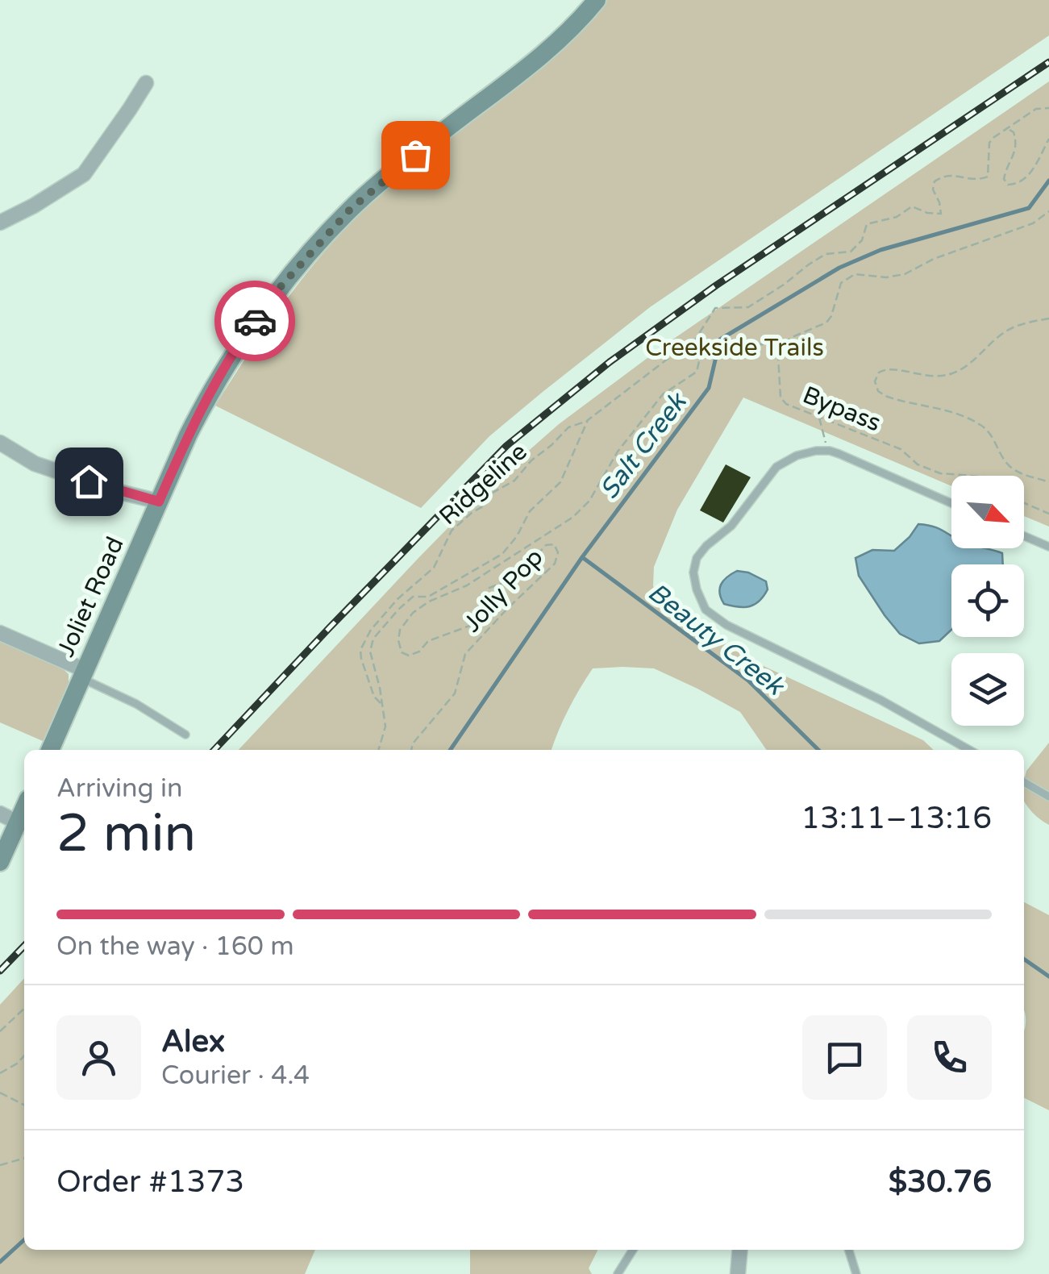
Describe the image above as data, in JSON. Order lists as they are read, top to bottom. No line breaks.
{"streets":{"main road":["Joliet Road"],"path":["Bypass","Ridgeline","Jolly Pop"]},"crossings":[["Ridgeline","Jolly Pop"]],"water":["Salt Creek","Beauty Creek"],"parks":["Creekside Trails"],"north":"bottom right","page":{"heading":["2 min","Arriving in","13:11–13:16"],"panel":["Alex","Courier · 4.4","Order #1373","$30.76"],"bar":"On the way · 160 m"}}
